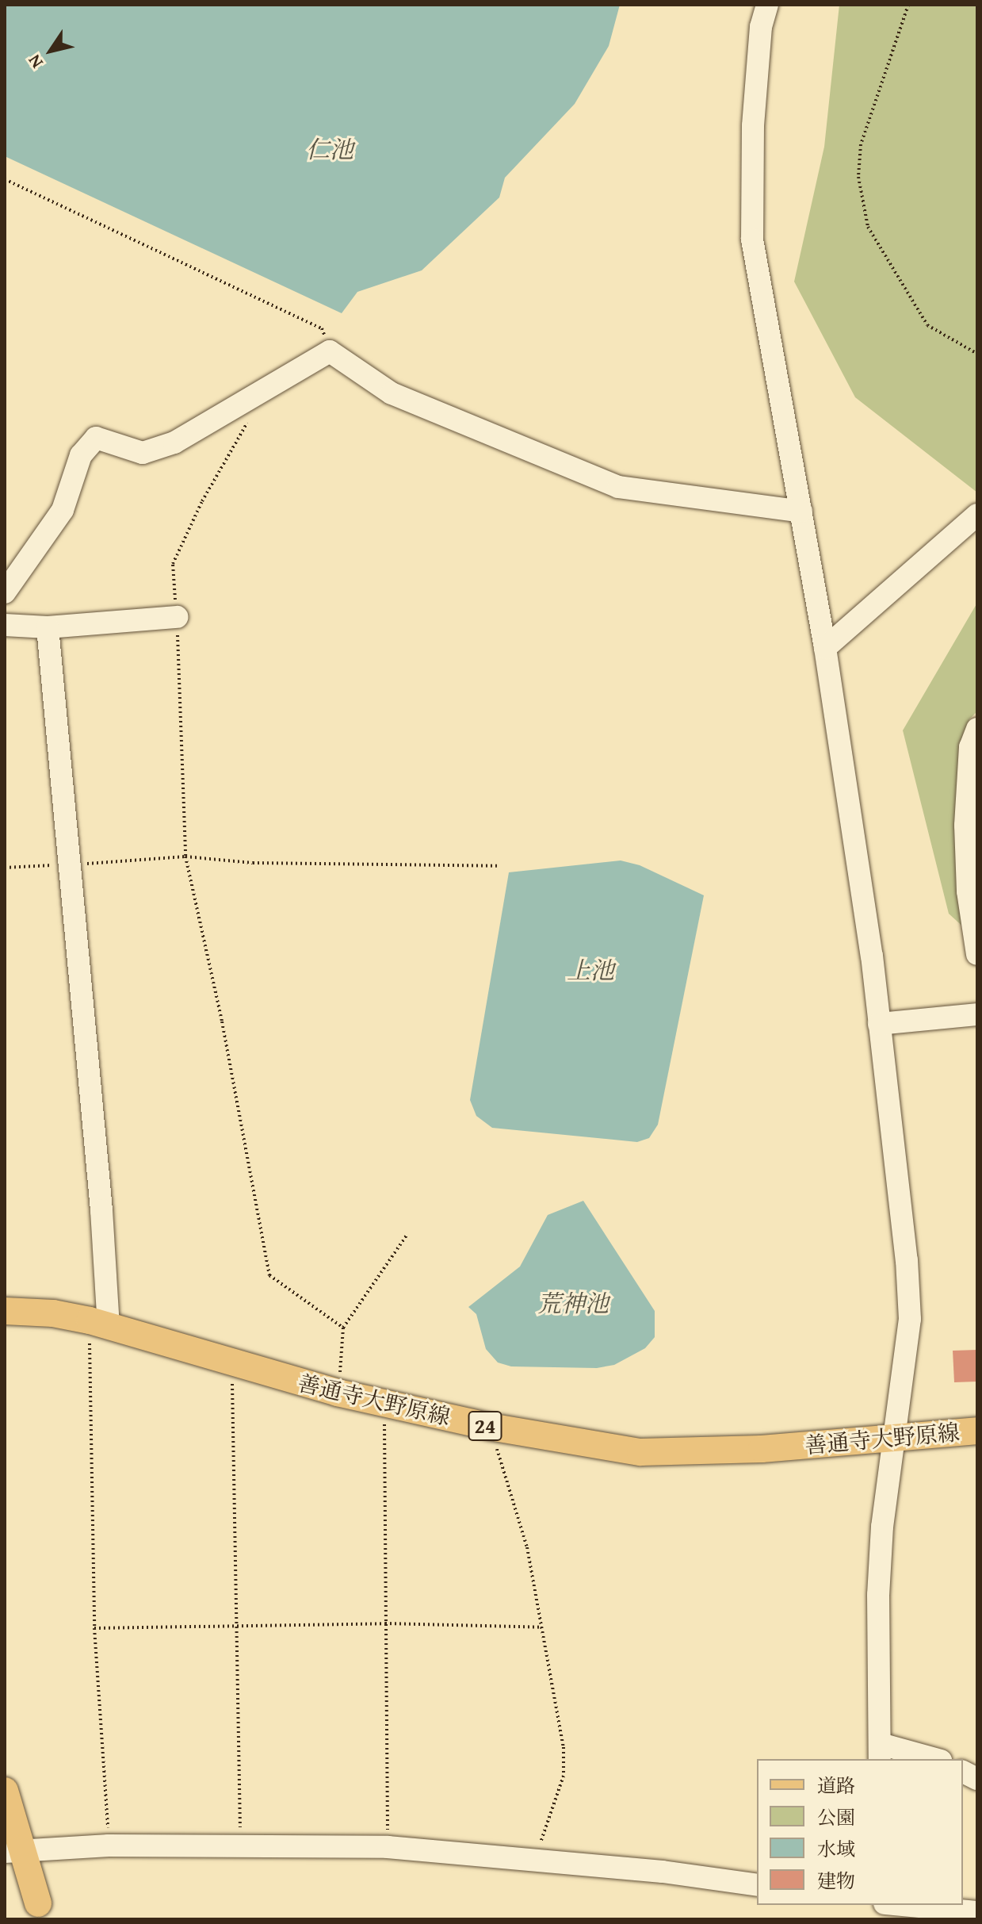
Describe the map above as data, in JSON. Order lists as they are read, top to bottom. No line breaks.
{"streets":{"main road":["善通寺大野原線","24"]},"water":["仁池","上池","荒神池"],"legend":["道路","公園","水域","建物"],"north":"bottom left"}
